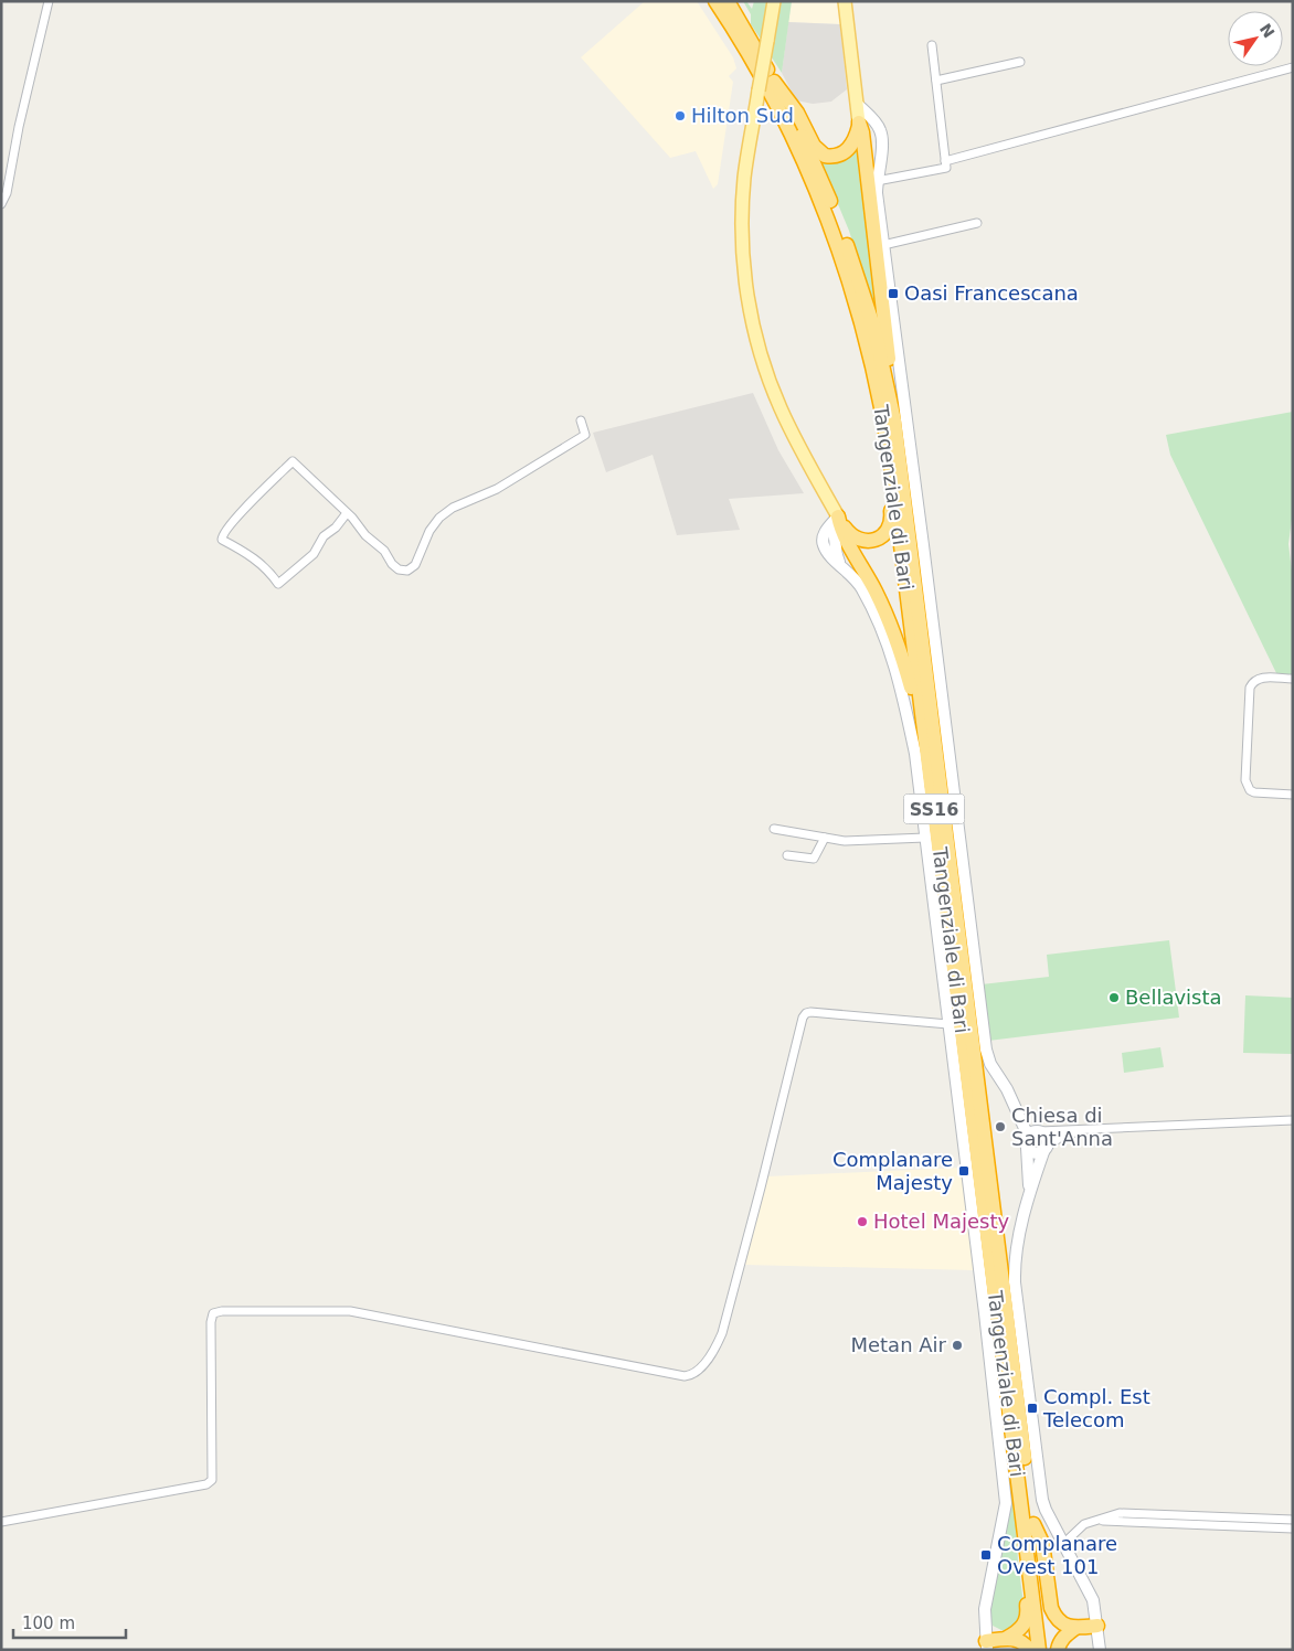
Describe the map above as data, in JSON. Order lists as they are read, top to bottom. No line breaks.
{"streets":{"highway":["Tangenziale di Bari","SS16"]},"crossings":[["Tangenziale di Bari","SS16"]],"places":{"other":["Hilton Sud","Bellavista","Chiesa di Sant'Anna","Hotel Majesty","Metan Air"],"transit":["Oasi Francescana","Complanare Majesty","Compl. Est Telecom","Complanare Ovest 101"]},"scale_bar":"100 m","north":"top right"}
